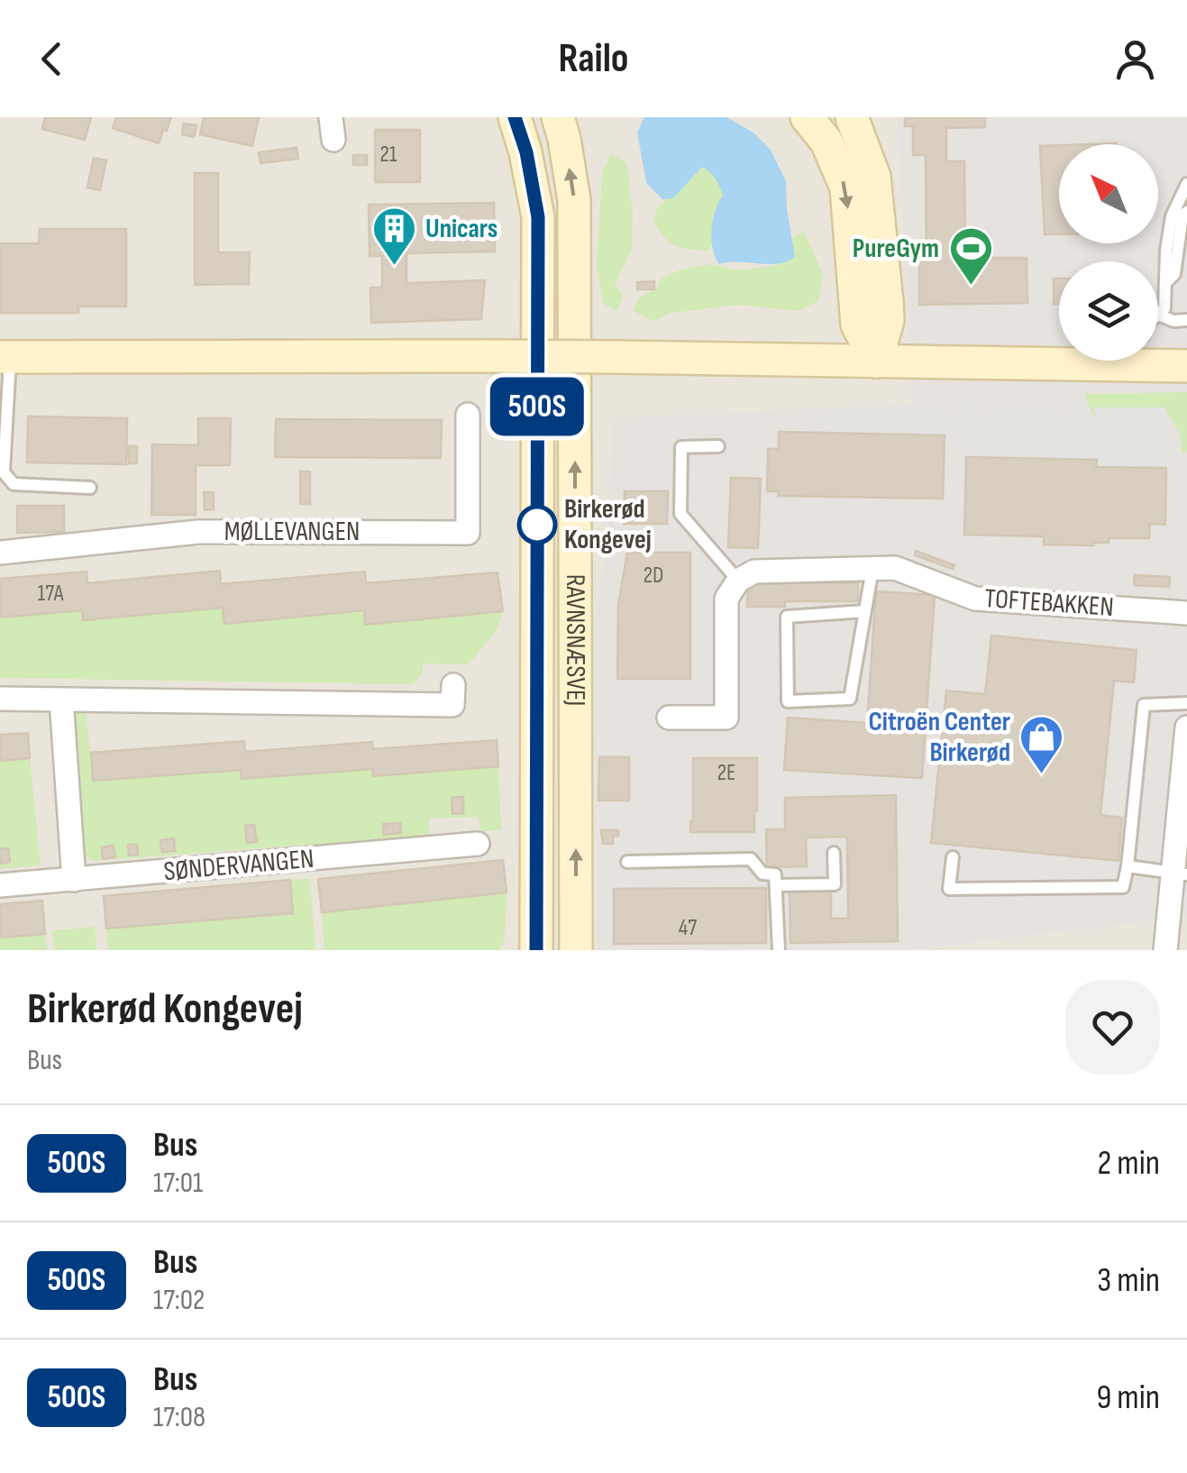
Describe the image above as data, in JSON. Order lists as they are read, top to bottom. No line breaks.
{"streets":{"main road":["RAVNSNÆSVEJ"],"street":["MØLLEVANGEN","TOFTEBAKKEN","SØNDERVANGEN"]},"places":{"building":["Unicars"],"sports":["PureGym"],"other":["Birkerød Kongevej"],"shop":["Citroën Center Birkerød"]},"lines":["bus line 500S"],"house_numbers":["21","2D","17A","2E","47"],"north":"top left","page":{"header":"Railo","on_map":"500S","heading":["Birkerød Kongevej","Bus"],"list":[{"mark":"500S","name":"Bus","note":"17:01","value":"2 min"},{"mark":"500S","name":"Bus","note":"17:02","value":"3 min"},{"mark":"500S","name":"Bus","note":"17:08","value":"9 min"}]}}
